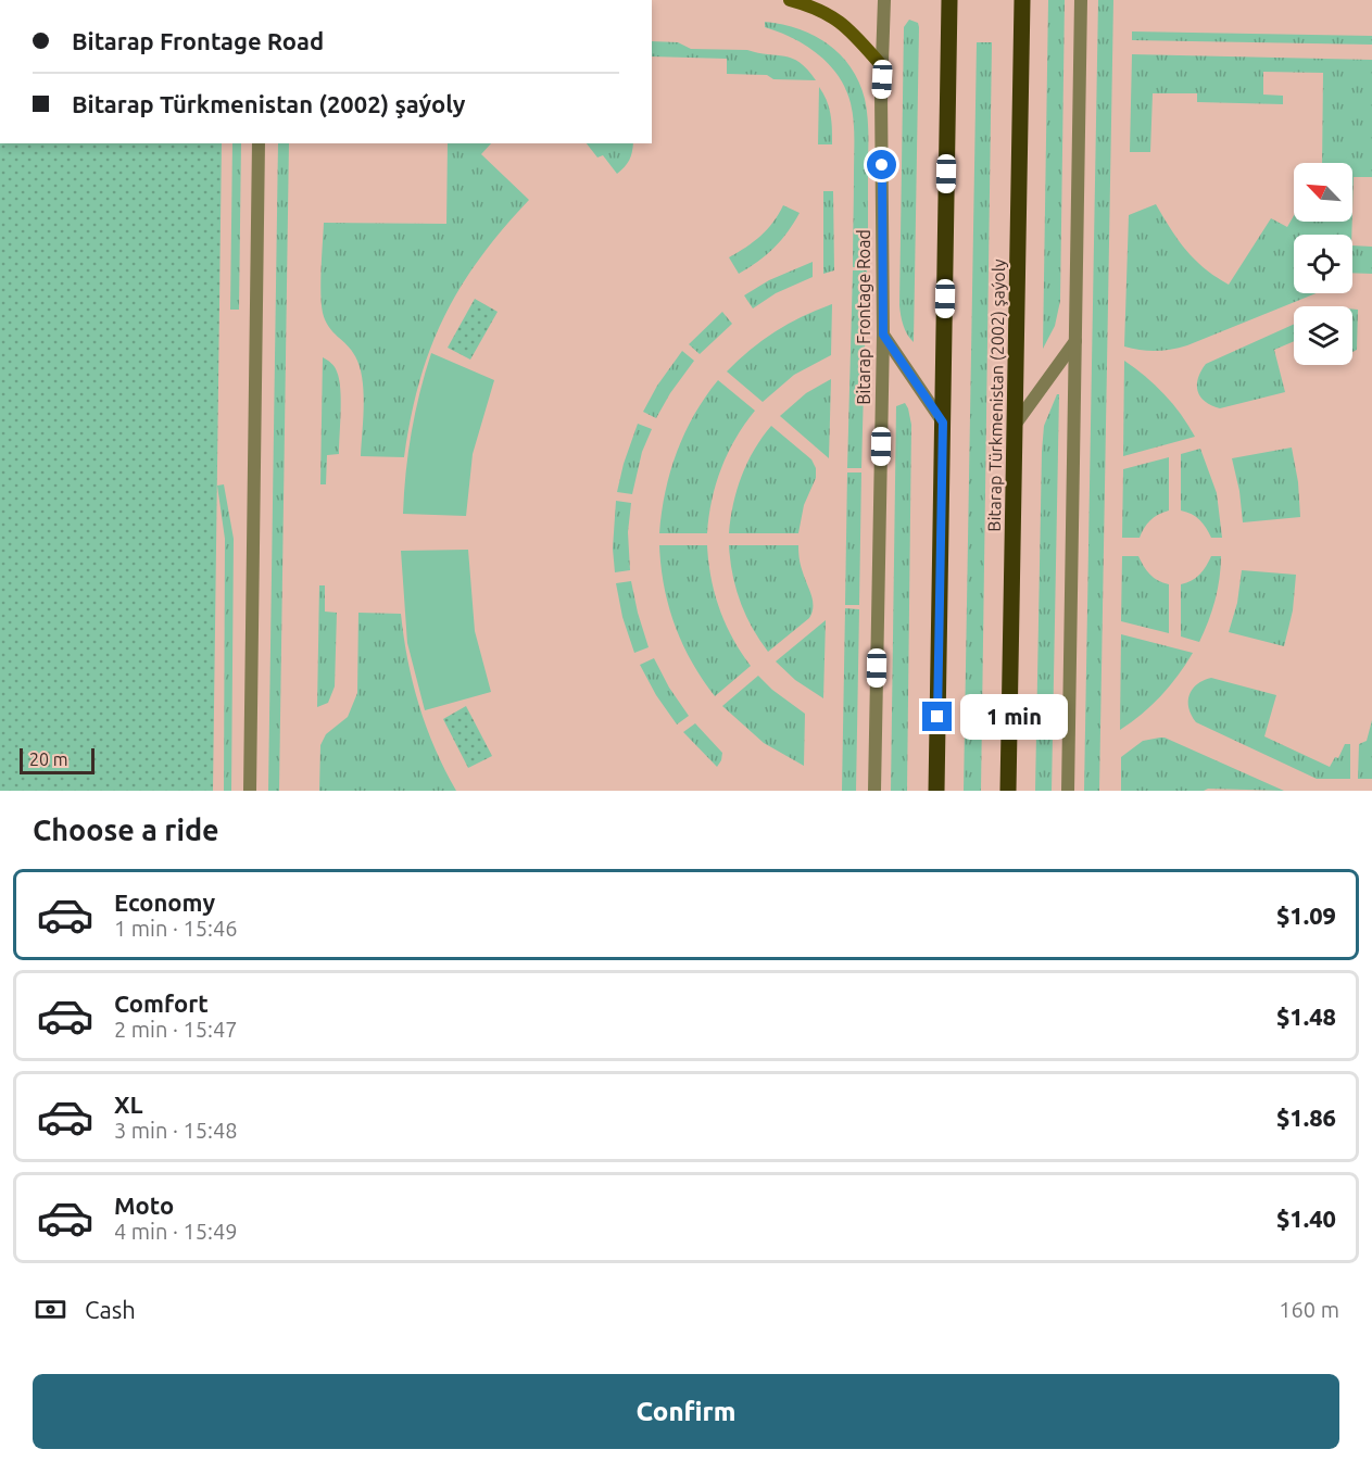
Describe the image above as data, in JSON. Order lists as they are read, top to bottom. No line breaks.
{"streets":{"main road":["Bitarap Türkmenistan (2002) şaýoly"],"street":["Bitarap Frontage Road"]},"scale_bar":"20 m","north":"top left","page":{"banner":["Bitarap Frontage Road","Bitarap Türkmenistan (2002) şaýoly"],"bubble":"1 min","scale":"20 m","heading":"Choose a ride","list":[{"name":"Economy","note":"1 min · 15:46","value":"$1.09"},{"name":"Comfort","note":"2 min · 15:47","value":"$1.48"},{"name":"XL","note":"3 min · 15:48","value":"$1.86"},{"name":"Moto","note":"4 min · 15:49","value":"$1.40"}],"pay":["Cash","160 m"],"buttons":"Confirm"}}
